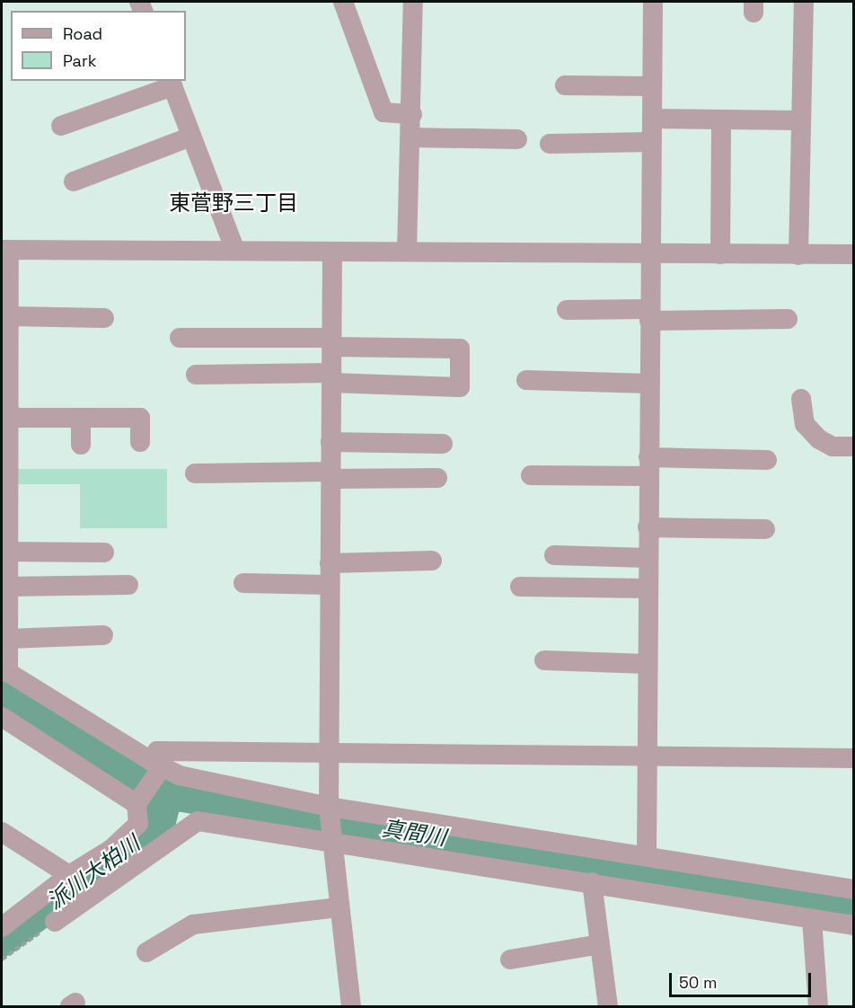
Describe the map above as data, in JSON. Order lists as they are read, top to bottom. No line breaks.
{"districts":["東菅野三丁目"],"water":["真間川","派川大柏川"],"legend":["Road","Park"],"scale_bar":"50 m"}
